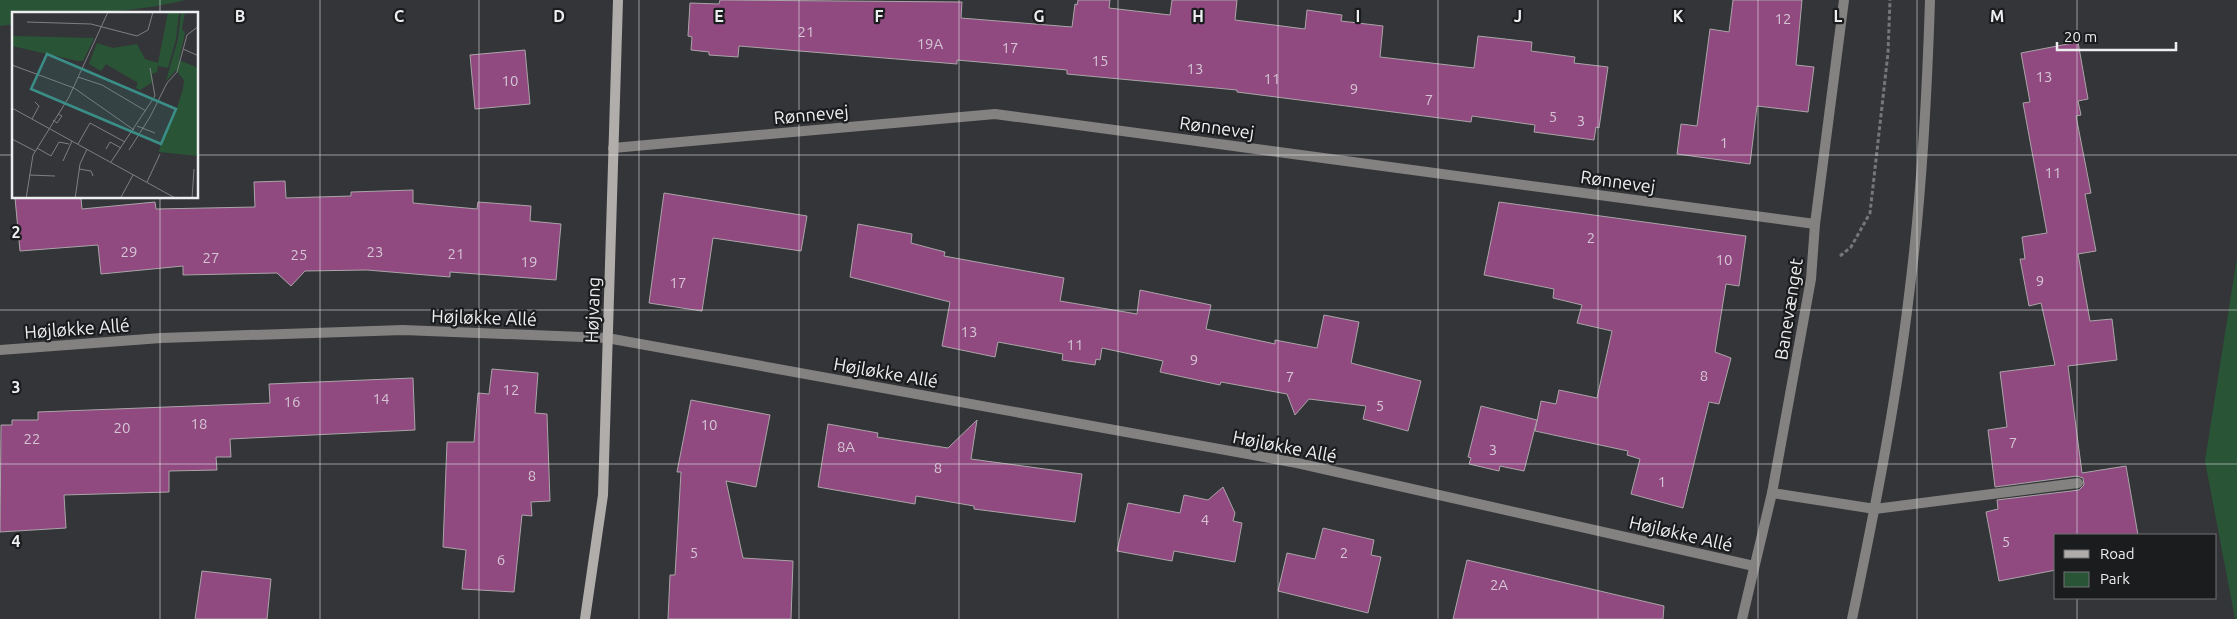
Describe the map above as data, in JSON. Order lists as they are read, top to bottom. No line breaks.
{"streets":{"street":["Rønnevej","Banevænget","Højvang","Højløkke Allé"]},"crossings":[["Rønnevej","Banevænget"],["Rønnevej","Højvang"],["Banevænget","Højløkke Allé"],["Højvang","Højløkke Allé"]],"house_numbers":["12","21","19A","17","15","13","13","11","10","9","7","5","3","1","11","2","29","23","21","25","27","10","19","9","17","13","11","9","8","7","12","14","16","5","18","10","20","22","7","8A","3","8","8","1","4","5","5","2","6","2A"],"legend":["Road","Park"],"scale_bar":"20 m","grid":{"columns":["B","C","D","E","F","G","H","I","J","K","L","M"],"rows":["2","3","4"]}}
